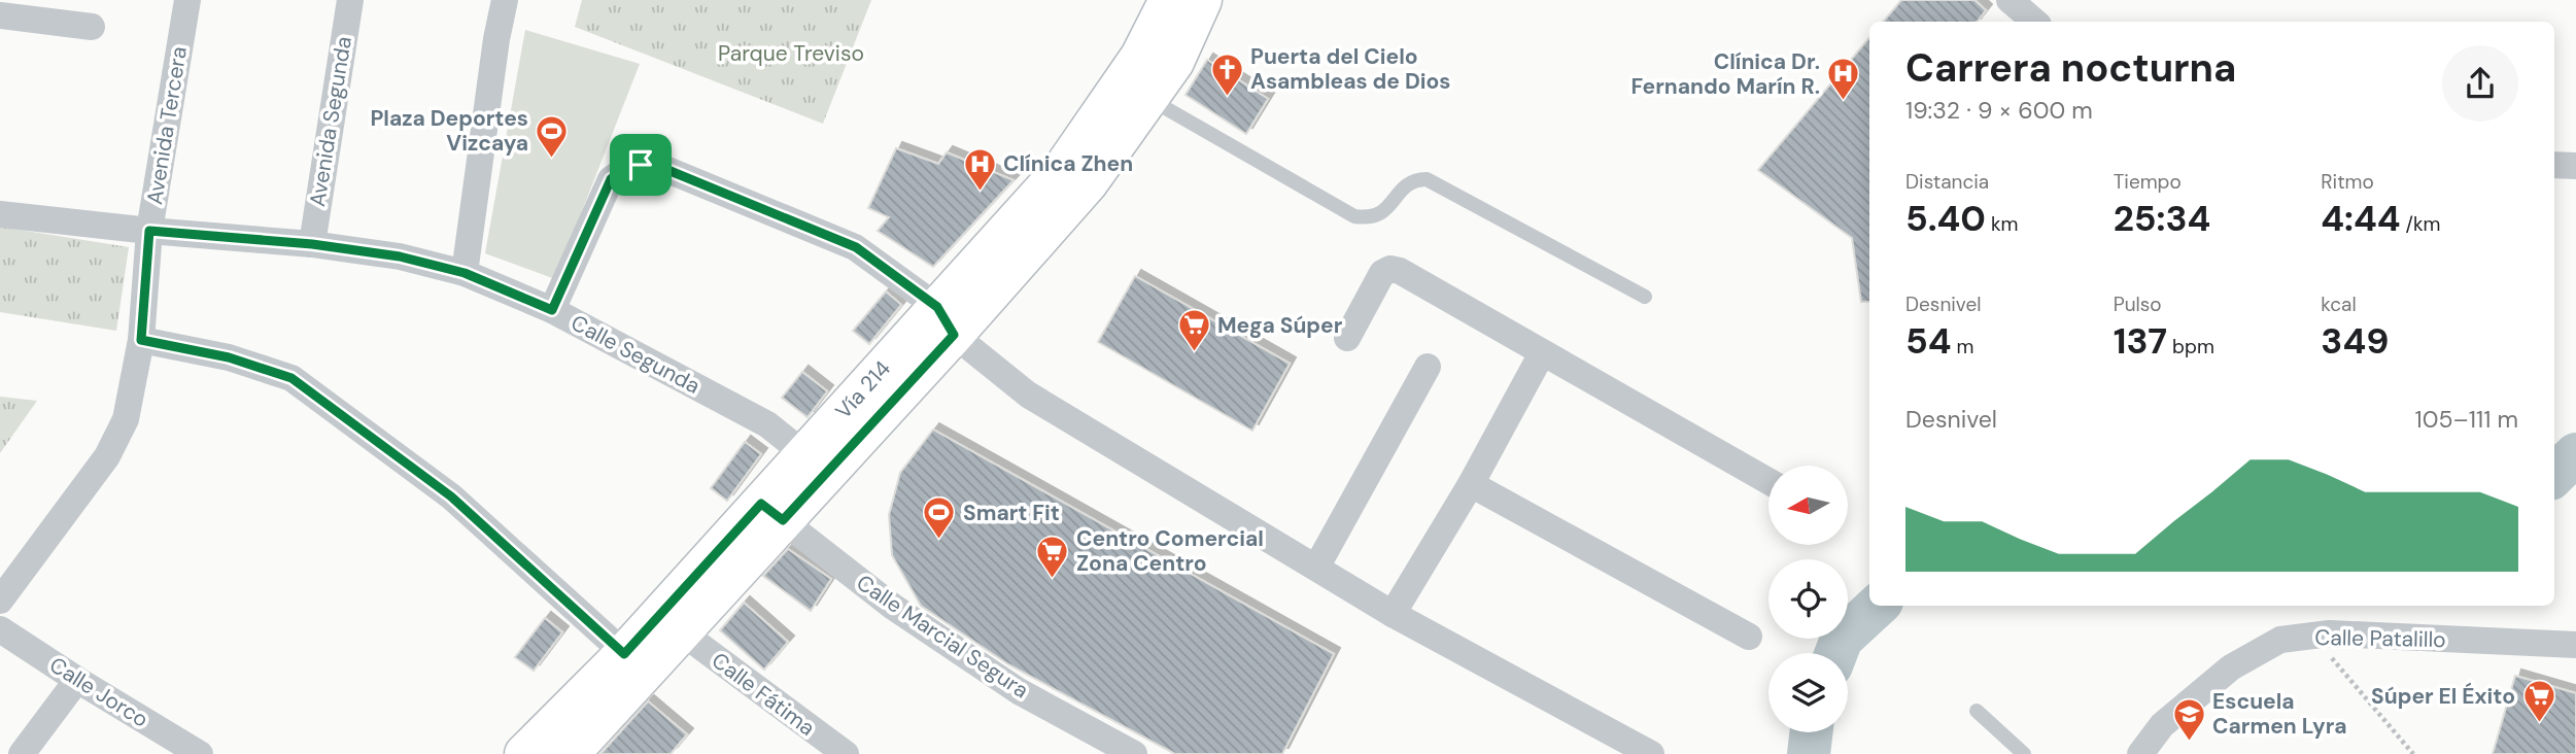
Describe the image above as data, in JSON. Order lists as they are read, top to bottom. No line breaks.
{"streets":{"main road":["Vía 214"],"street":["Avenida Segunda","Avenida Tercera","Calle Segunda","Calle Marcial Segura","Calle Patalillo","Calle Jorco","Calle Fátima"]},"crossings":[["Avenida Segunda","Calle Segunda"],["Avenida Tercera","Calle Segunda"],["Calle Segunda","Vía 214"],["Vía 214","Calle Marcial Segura"],["Vía 214","Calle Fátima"]],"parks":["Parque Treviso"],"places":{"church":["Puerta del Cielo Asambleas de Dios"],"hospital":["Clínica Dr. Fernando Marín R.","Clínica Zhen"],"sports":["Plaza Deportes Vizcaya","Smart Fit"],"supermarket":["Mega Súper","Centro Comercial Zona Centro","Súper El Éxito"],"school or university":["Escuela Carmen Lyra"]},"north":"left","page":{"heading":["Carrera nocturna","19:32 · 9 × 600 m"],"stats":[["Distancia","5.40 km"],["Tiempo","25:34"],["Ritmo","4:44 /km"],["Desnivel","54 m"],["Pulso","137 bpm"],["kcal","349"]],"chart":["Desnivel","105–111 m"]}}
